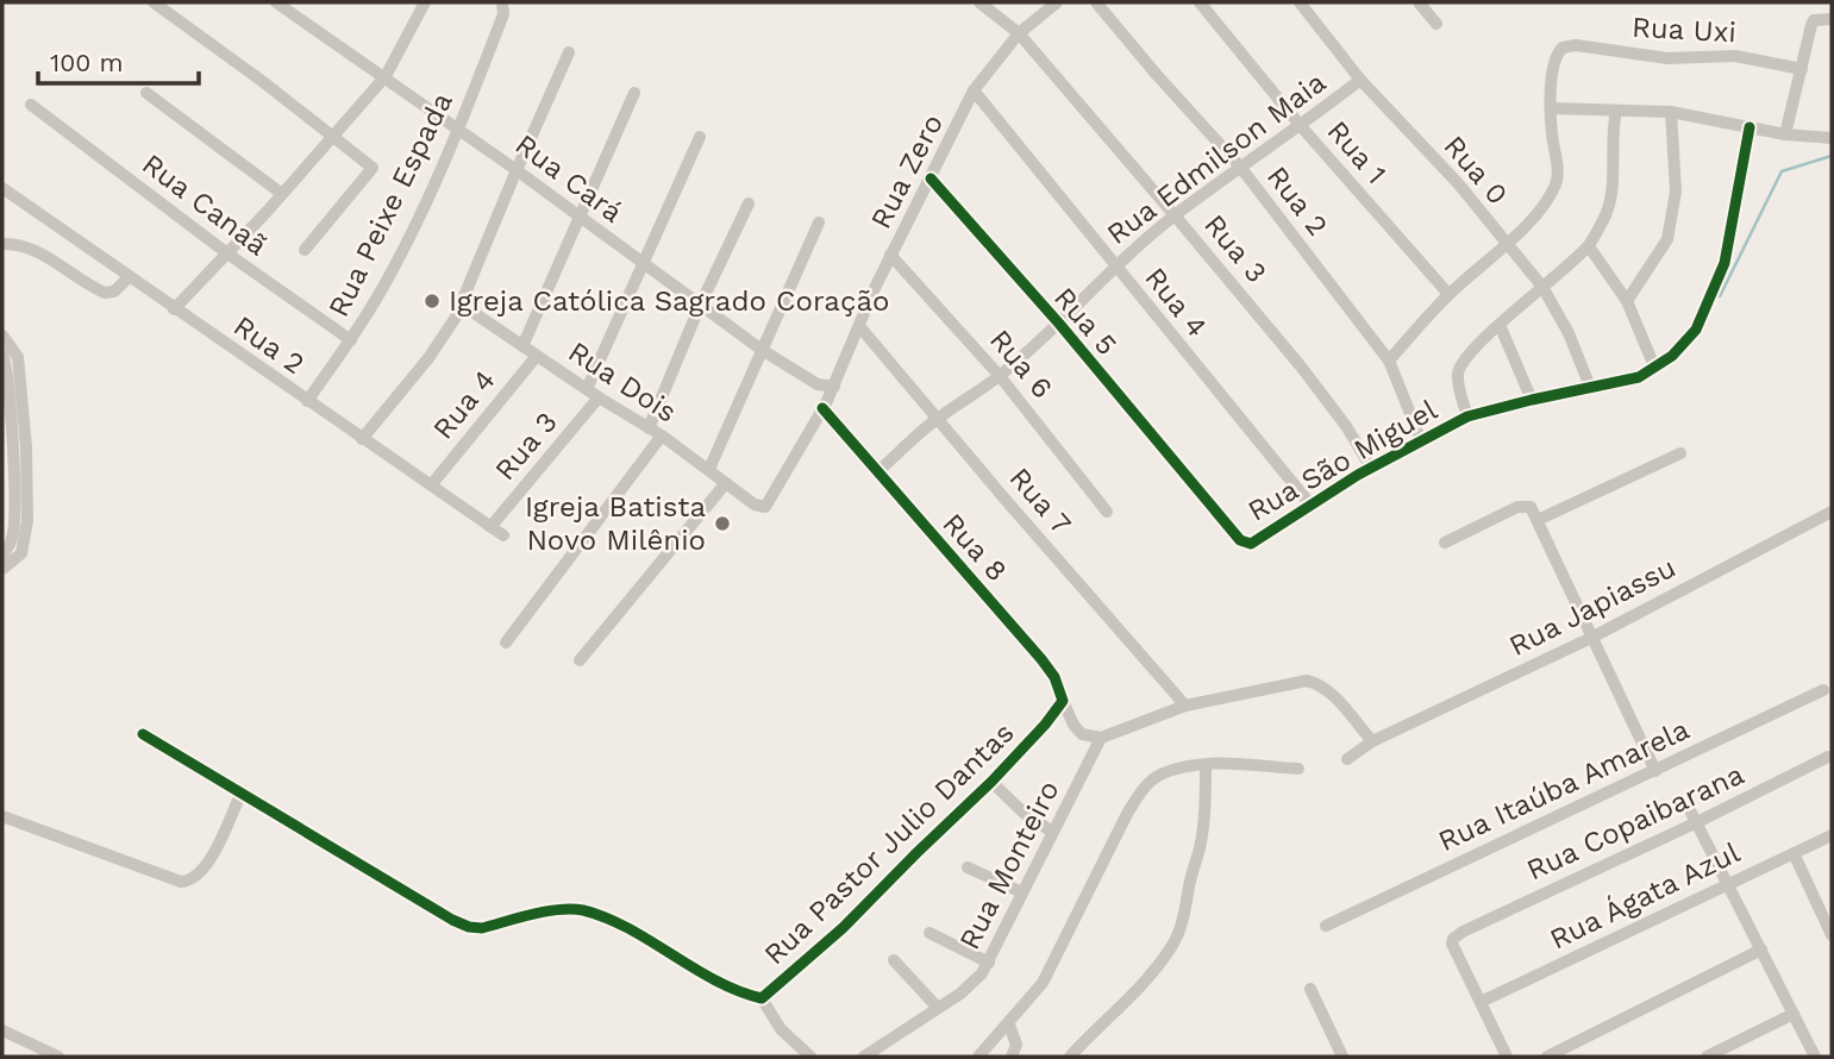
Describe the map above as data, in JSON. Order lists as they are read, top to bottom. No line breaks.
{"streets":{"street":["Rua Uxi","Rua 1","Rua Edmilson Maia","Rua 0","Rua Zero","Rua Cará","Rua 2","Rua Canaã","Rua Peixe Espada","Rua 3","Rua 4","Rua 5","Rua 6","Rua Dois","Rua São Miguel","Rua 7","Rua 8","Rua Japiassu","Rua Itaúba Amarela","Rua Copaibarana","Rua Pastor Julio Dantas","Rua Monteiro","Rua Ágata Azul"]},"crossings":[["Rua 1","Rua Edmilson Maia"],["Rua Edmilson Maia","Rua 0"],["Rua Edmilson Maia","Rua 2"],["Rua Edmilson Maia","Rua 3"],["Rua Edmilson Maia","Rua 4"],["Rua Edmilson Maia","Rua 5"],["Rua Edmilson Maia","Rua 6"],["Rua Edmilson Maia","Rua 7"],["Rua Edmilson Maia","Rua 8"],["Rua 0","Rua São Miguel"],["Rua Zero","Rua Cará"],["Rua Zero","Rua 3"],["Rua Zero","Rua 4"],["Rua Zero","Rua 5"],["Rua Zero","Rua 6"],["Rua Zero","Rua Dois"],["Rua Zero","Rua 7"],["Rua Zero","Rua 8"],["Rua Cará","Rua Peixe Espada"],["Rua Cará","Rua 3"],["Rua Cará","Rua 4"],["Rua Cará","Rua 8"],["Rua 2","Rua Peixe Espada"],["Rua 2","Rua 3"],["Rua 2","Rua 4"],["Rua Canaã","Rua Peixe Espada"],["Rua 3","Rua Dois"],["Rua 3","Rua São Miguel"],["Rua 4","Rua Dois"],["Rua 4","Rua São Miguel"],["Rua 5","Rua São Miguel"],["Rua 8","Rua Pastor Julio Dantas"],["Rua Copaibarana","Rua Ágata Azul"]],"places":["Igreja Católica Sagrado Coração","Igreja Batista Novo Milênio"],"scale_bar":"100 m"}
